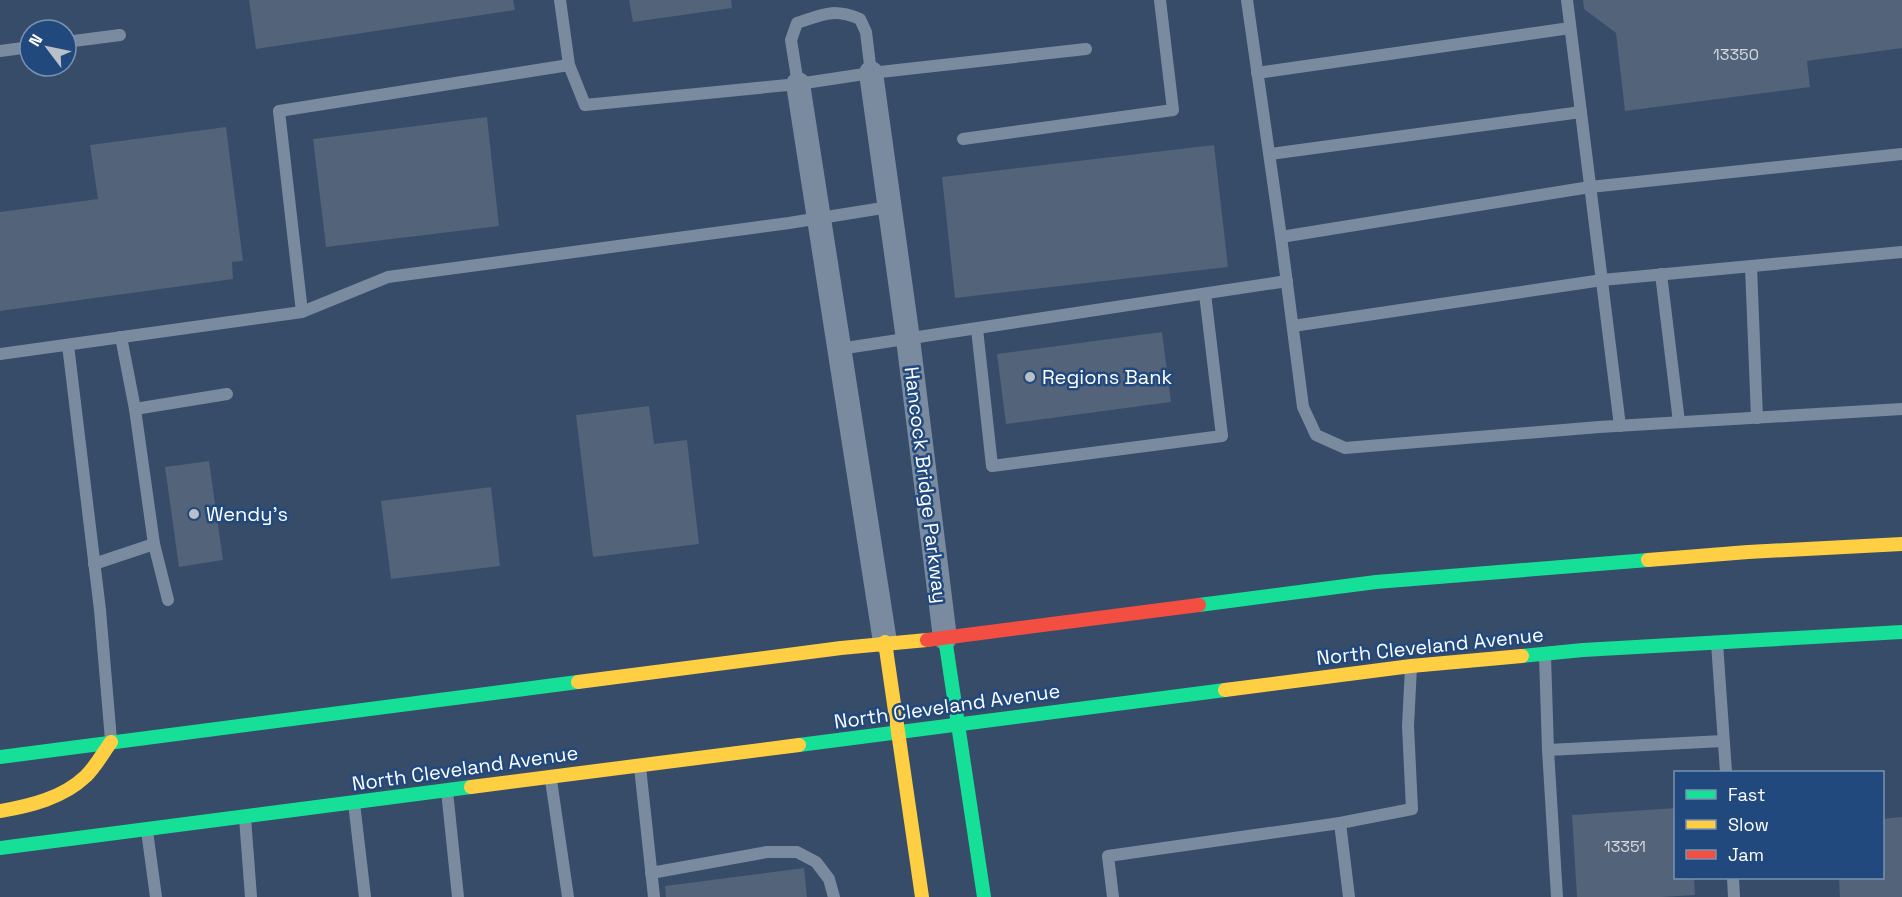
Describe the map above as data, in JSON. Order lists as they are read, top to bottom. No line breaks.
{"streets":{"main road":["Hancock Bridge Parkway","North Cleveland Avenue"]},"crossings":[["Hancock Bridge Parkway","North Cleveland Avenue"]],"places":["Regions Bank","Wendy's"],"house_numbers":["13350","13351"],"legend":["Fast","Slow","Jam"],"north":"top left"}
